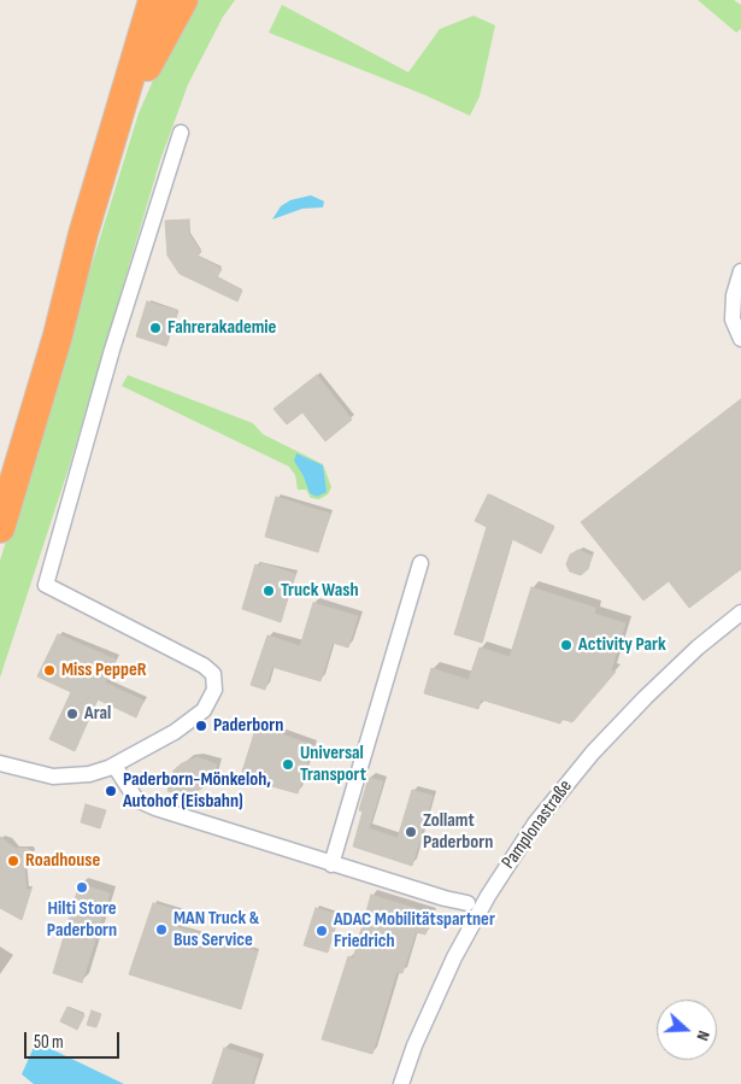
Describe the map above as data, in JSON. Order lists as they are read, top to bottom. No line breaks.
{"streets":{"street":["Pamplonastraße"]},"places":["Fahrerakademie","Truck Wash","Activity Park","Miss PeppeR","Aral","Paderborn","Universal Transport","Paderborn-Mönkeloh, Autohof (Eisbahn)","Zollamt Paderborn","Roadhouse","Hilti Store Paderborn","MAN Truck & Bus Service","ADAC Mobilitätspartner Friedrich"],"scale_bar":"50 m","north":"right"}
